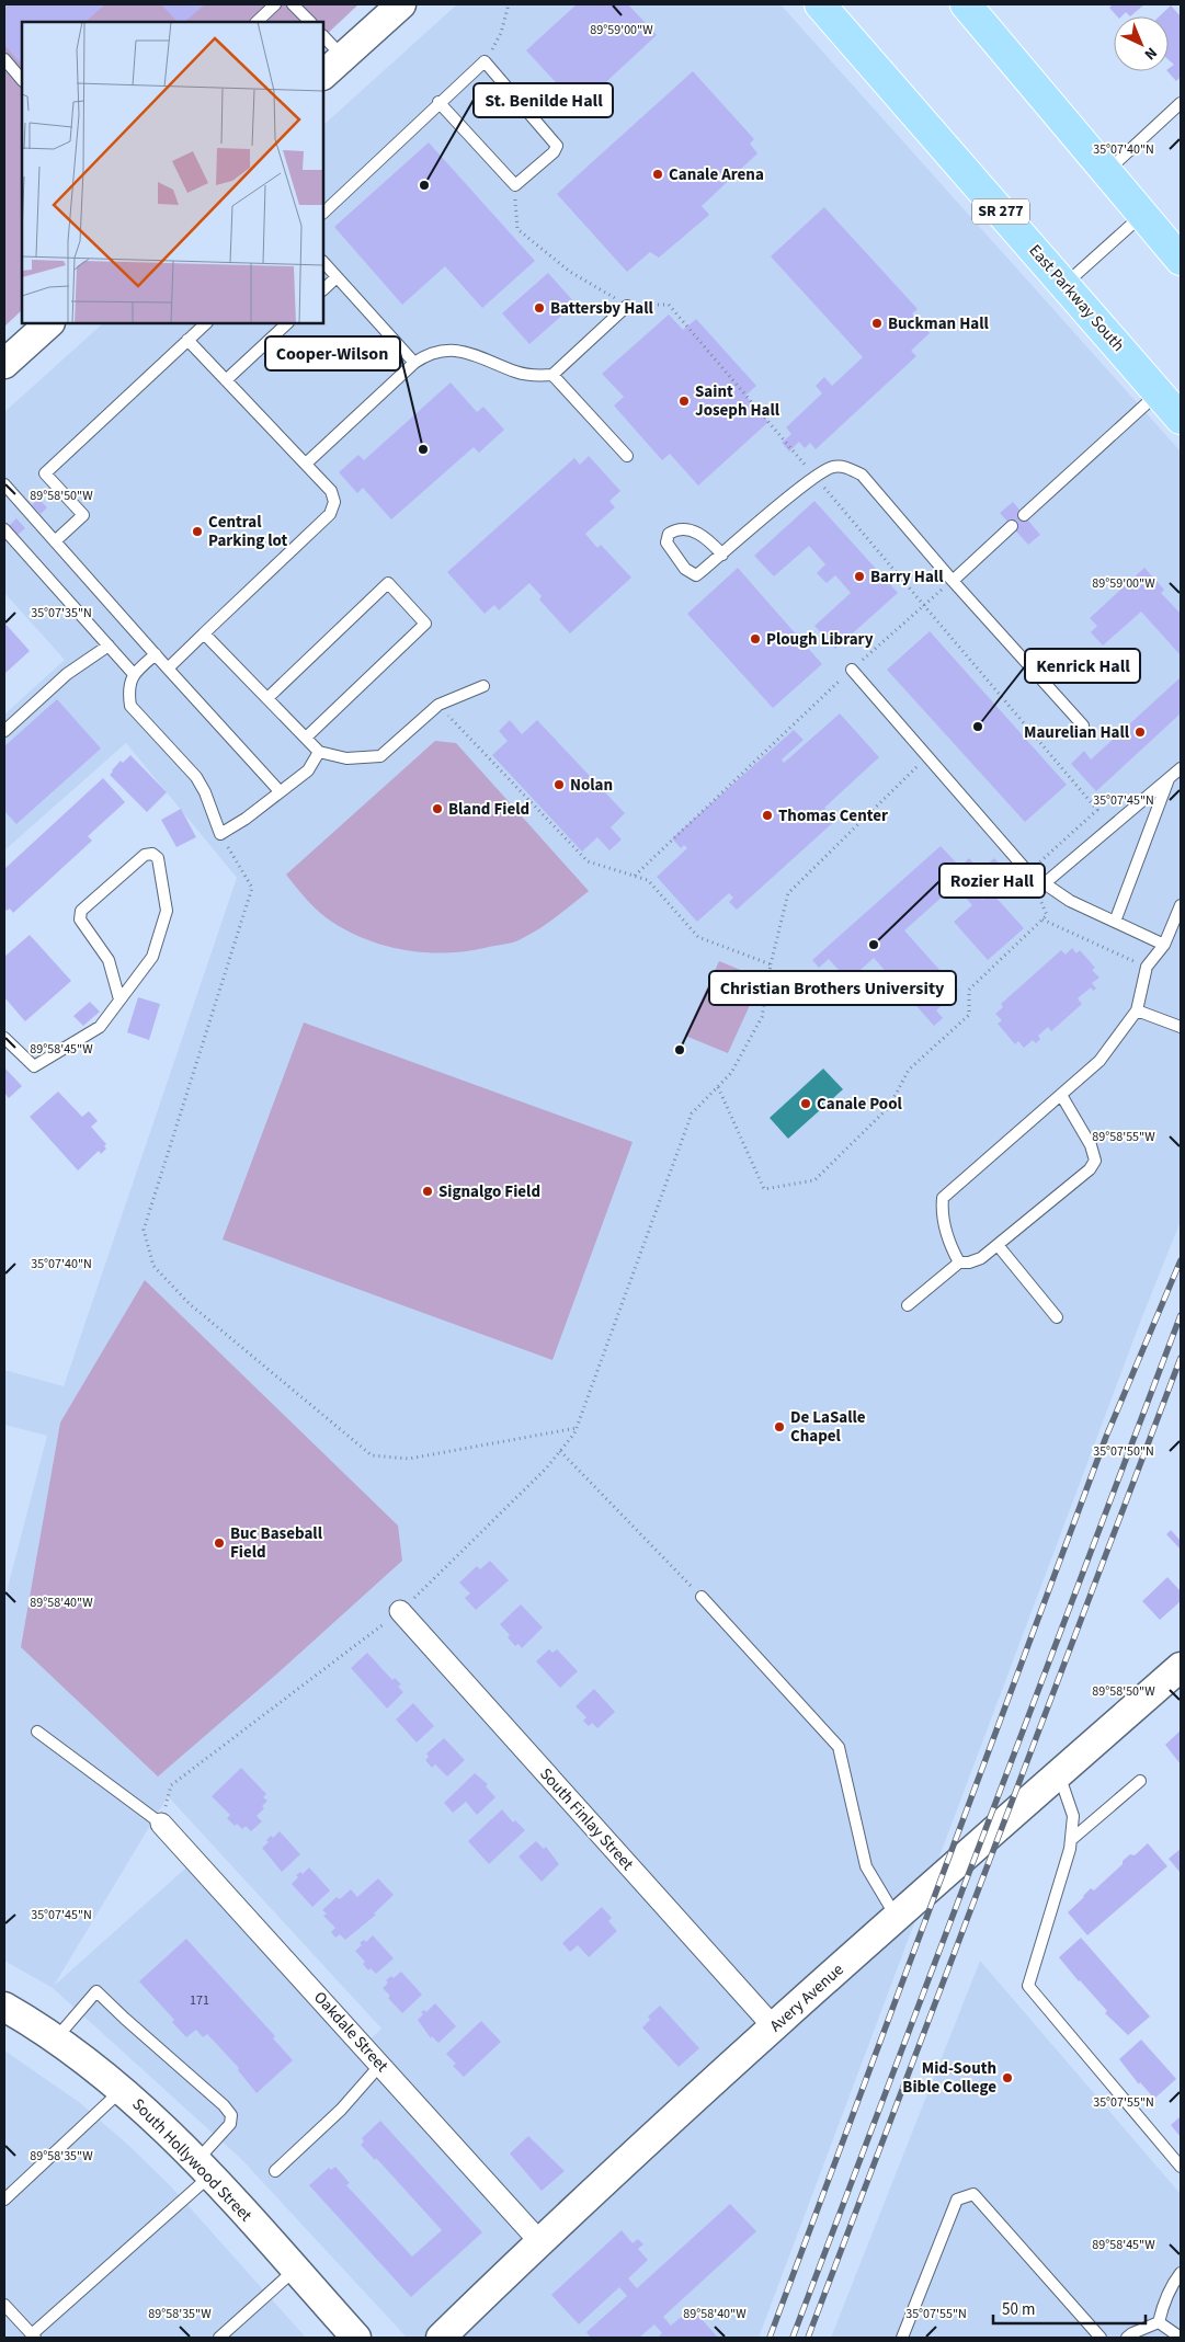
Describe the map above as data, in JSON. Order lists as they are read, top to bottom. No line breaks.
{"streets":{"main road":["SR 277","East Parkway South"],"street":["South Finlay Street","Avery Avenue","Oakdale Street","South Hollywood Street"]},"crossings":[["South Finlay Street","Avery Avenue"],["Avery Avenue","Oakdale Street"]],"places":["Canale Arena","St. Benilde Hall","Battersby Hall","Buckman Hall","Saint Joseph Hall","Cooper-Wilson","Central Parking lot","Barry Hall","Plough Library","Kenrick Hall","Maurelian Hall","Nolan","Bland Field","Thomas Center","Rozier Hall","Christian Brothers University","Canale Pool","Signalgo Field","De LaSalle Chapel","Buc Baseball Field","Mid-South Bible College"],"house_numbers":["171"],"scale_bar":"50 m","north":"bottom right","coordinates":["89°59'00\"W","35°07'40\"N","89°58'50\"W","35°07'35\"N","35°07'45\"N","89°58'45\"W","89°58'55\"W","35°07'50\"N","89°58'40\"W","35°07'55\"N","89°58'35\"W"]}
